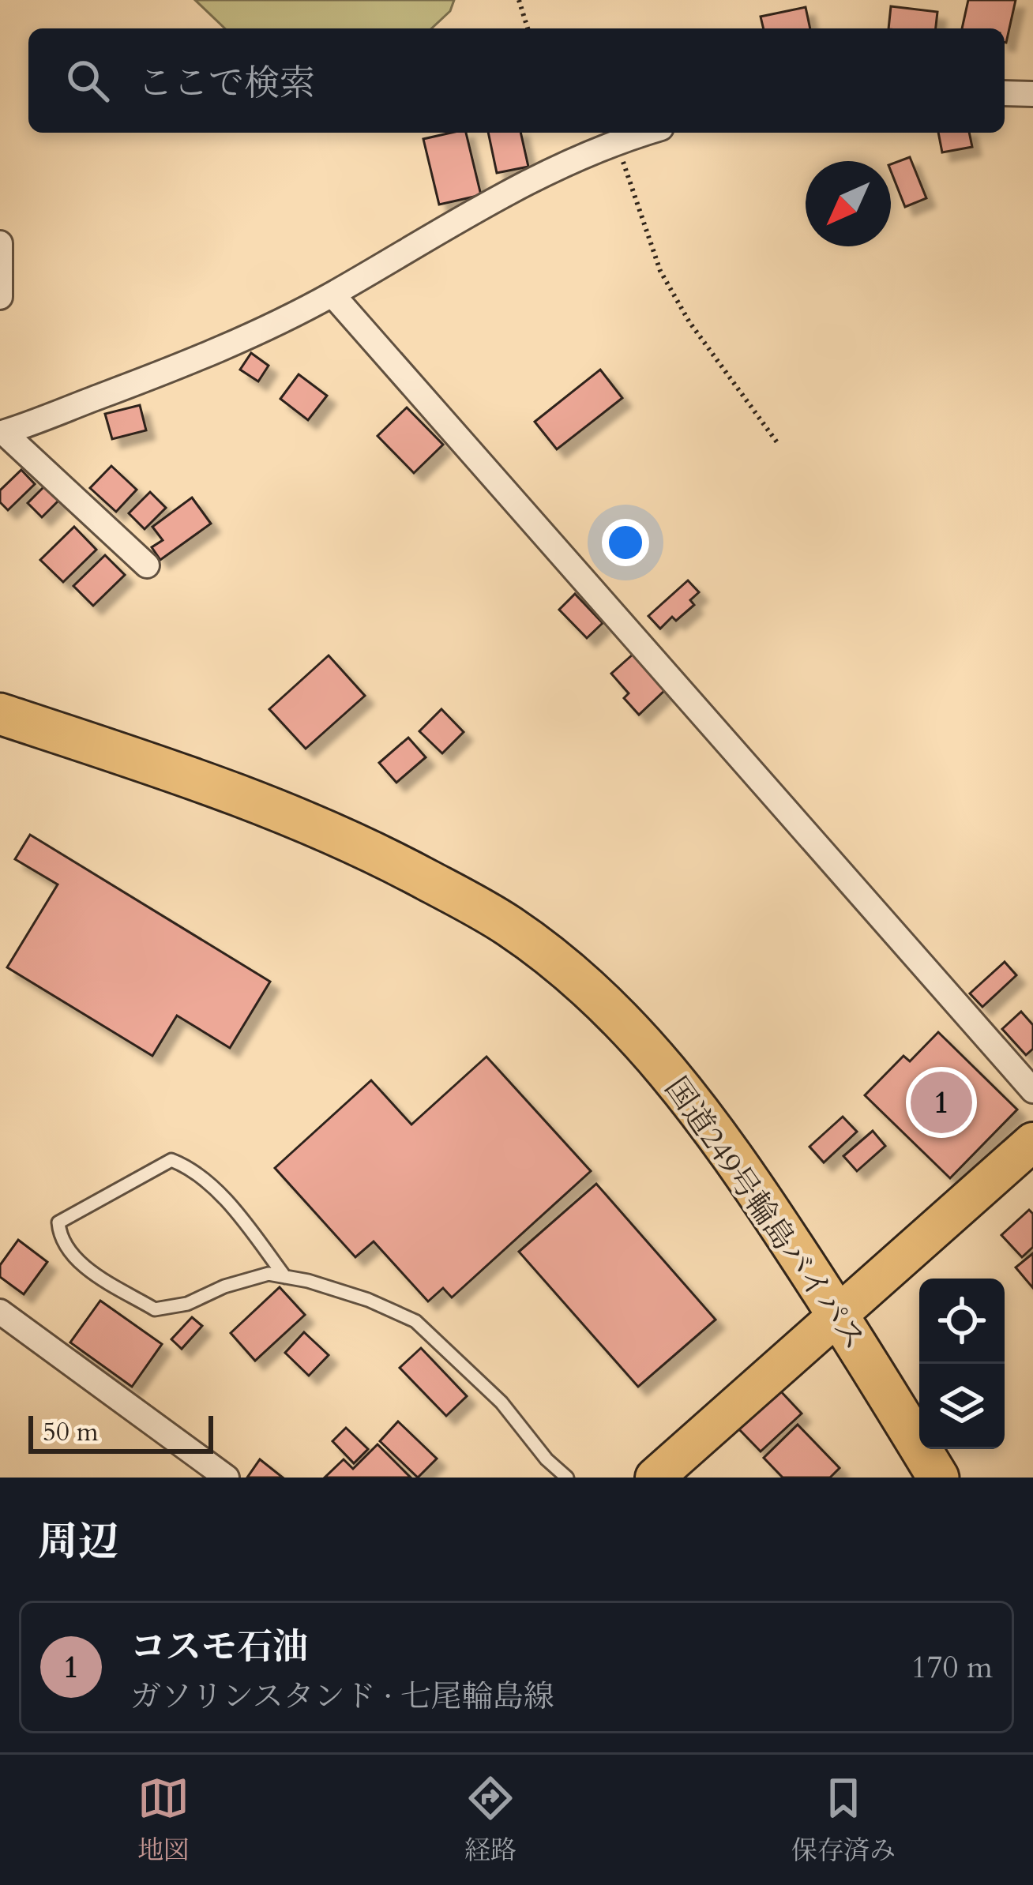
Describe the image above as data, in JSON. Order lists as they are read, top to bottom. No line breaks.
{"streets":{"highway":["国道249号輪島バイパス"]},"scale_bar":"50 m","north":"bottom left","page":{"search":"ここで検索","pins":"1","scale":"50 m","heading":"周辺","list":[{"mark":"1","name":"コスモ石油","note":"ガソリンスタンド · 七尾輪島線","value":"170 m"}],"nav":["地図","経路","保存済み"]}}
